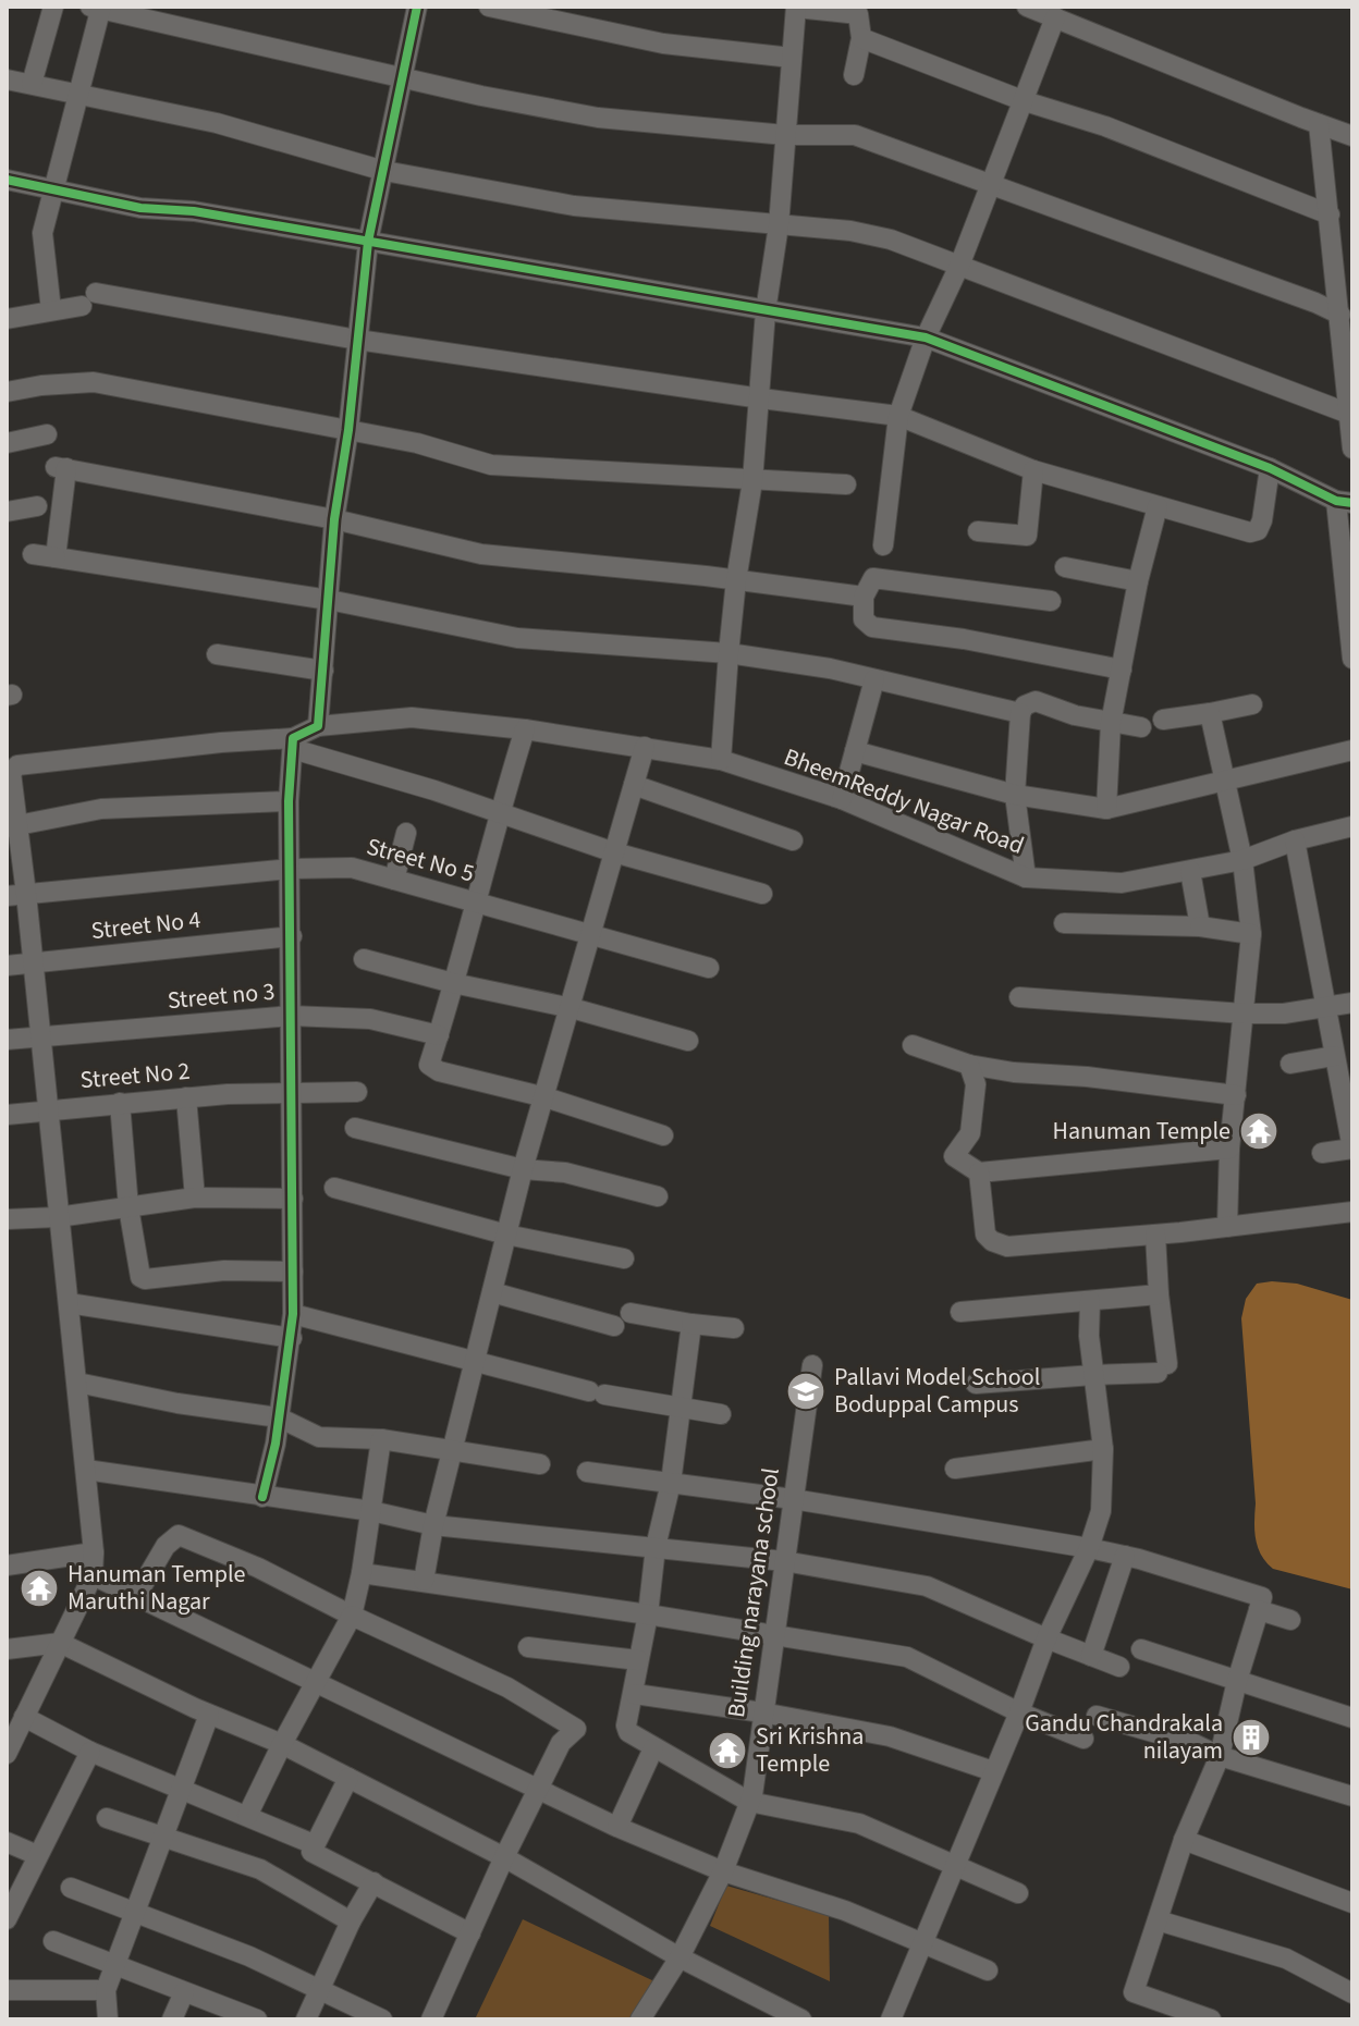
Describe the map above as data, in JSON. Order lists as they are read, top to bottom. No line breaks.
{"streets":{"street":["BheemReddy Nagar Road","Street No 5","Street No 4","Street no 3","Street No 2","Building narayana school"]},"places":{"temple":["Hanuman Temple","Hanuman Temple Maruthi Nagar","Sri Krishna Temple"],"school or university":["Pallavi Model School Boduppal Campus"],"building":["Gandu Chandrakala nilayam"]}}
